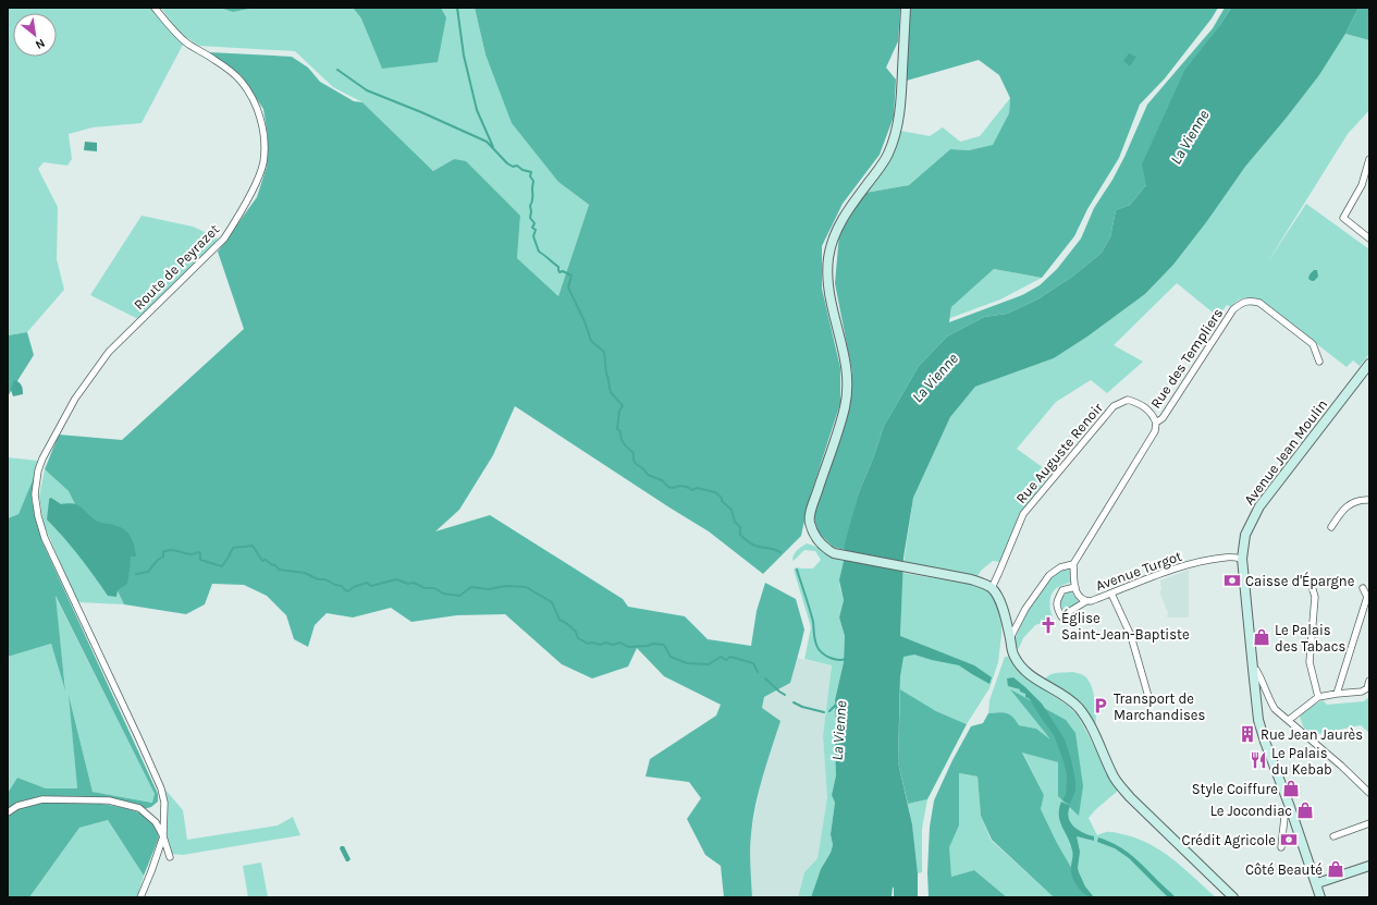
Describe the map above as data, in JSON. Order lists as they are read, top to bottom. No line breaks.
{"streets":{"main road":["Avenue Jean Moulin"],"street":["Route de Peyrazet","Rue des Templiers","Rue Auguste Renoir","Avenue Turgot"]},"crossings":[["Rue des Templiers","Rue Auguste Renoir"],["Rue des Templiers","Avenue Turgot"],["Avenue Jean Moulin","Avenue Turgot"]],"water":["La Vienne"],"places":{"bank":["Caisse d'Épargne","Crédit Agricole"],"church":["Église Saint-Jean-Baptiste"],"shop":["Le Palais des Tabacs","Style Coiffure","Le Jocondiac","Côté Beauté"],"parking":["Transport de Marchandises"],"building":["Rue Jean Jaurès"],"restaurant":["Le Palais du Kebab"]},"north":"bottom right"}
